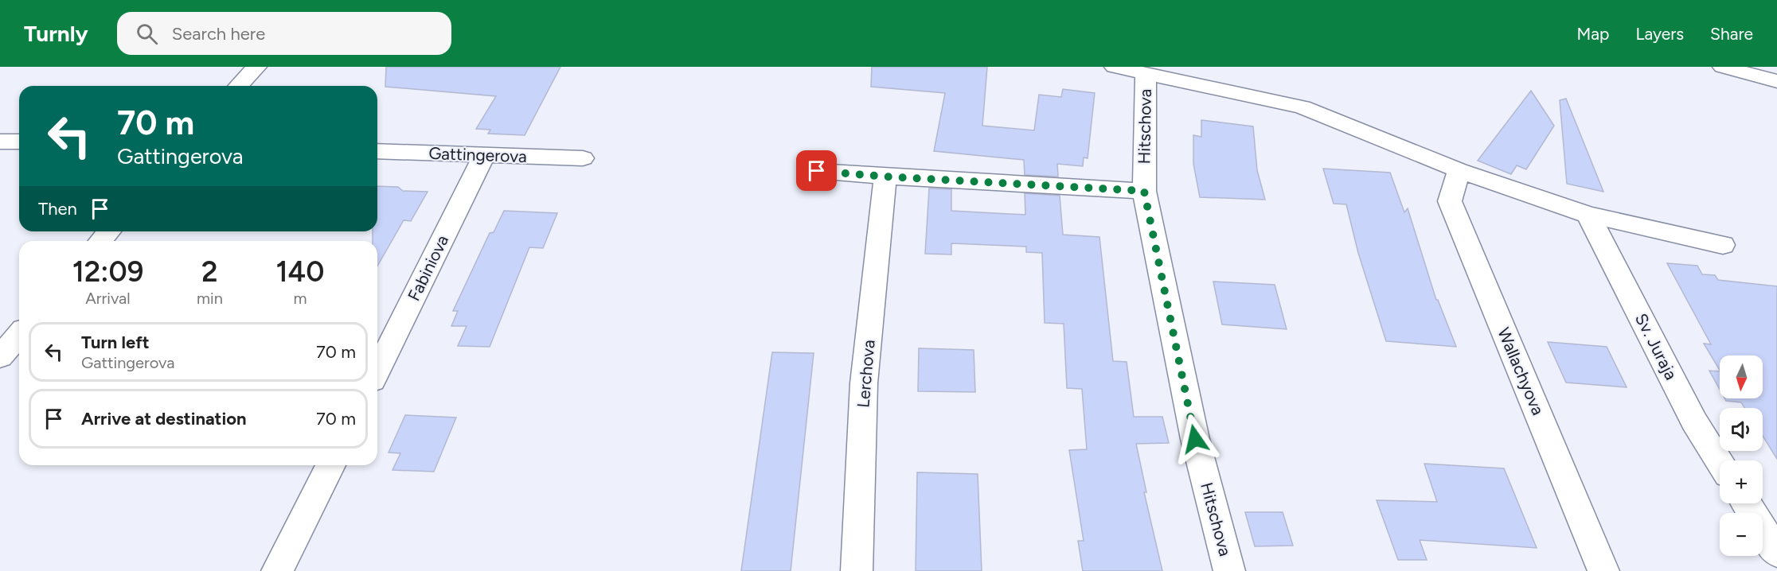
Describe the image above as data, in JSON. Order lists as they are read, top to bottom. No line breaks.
{"streets":{"street":["Hitschova","Gattingerova","Fabiniova","Sv. Juraja","Wallachyova","Lerchova"]},"crossings":[["Gattingerova","Fabiniova"]],"north":"bottom","page":{"header":"Turnly","search":"Search here","nav":["Map","Layers","Share"],"turn":["70 m","Gattingerova"],"then":"Then","eta":["12:09","Arrival","2","min","140","m"],"list":[{"name":"Turn left","note":"Gattingerova","value":"70 m"},{"name":"Arrive at destination","value":"70 m"}],"map_buttons":["+","−"]}}
